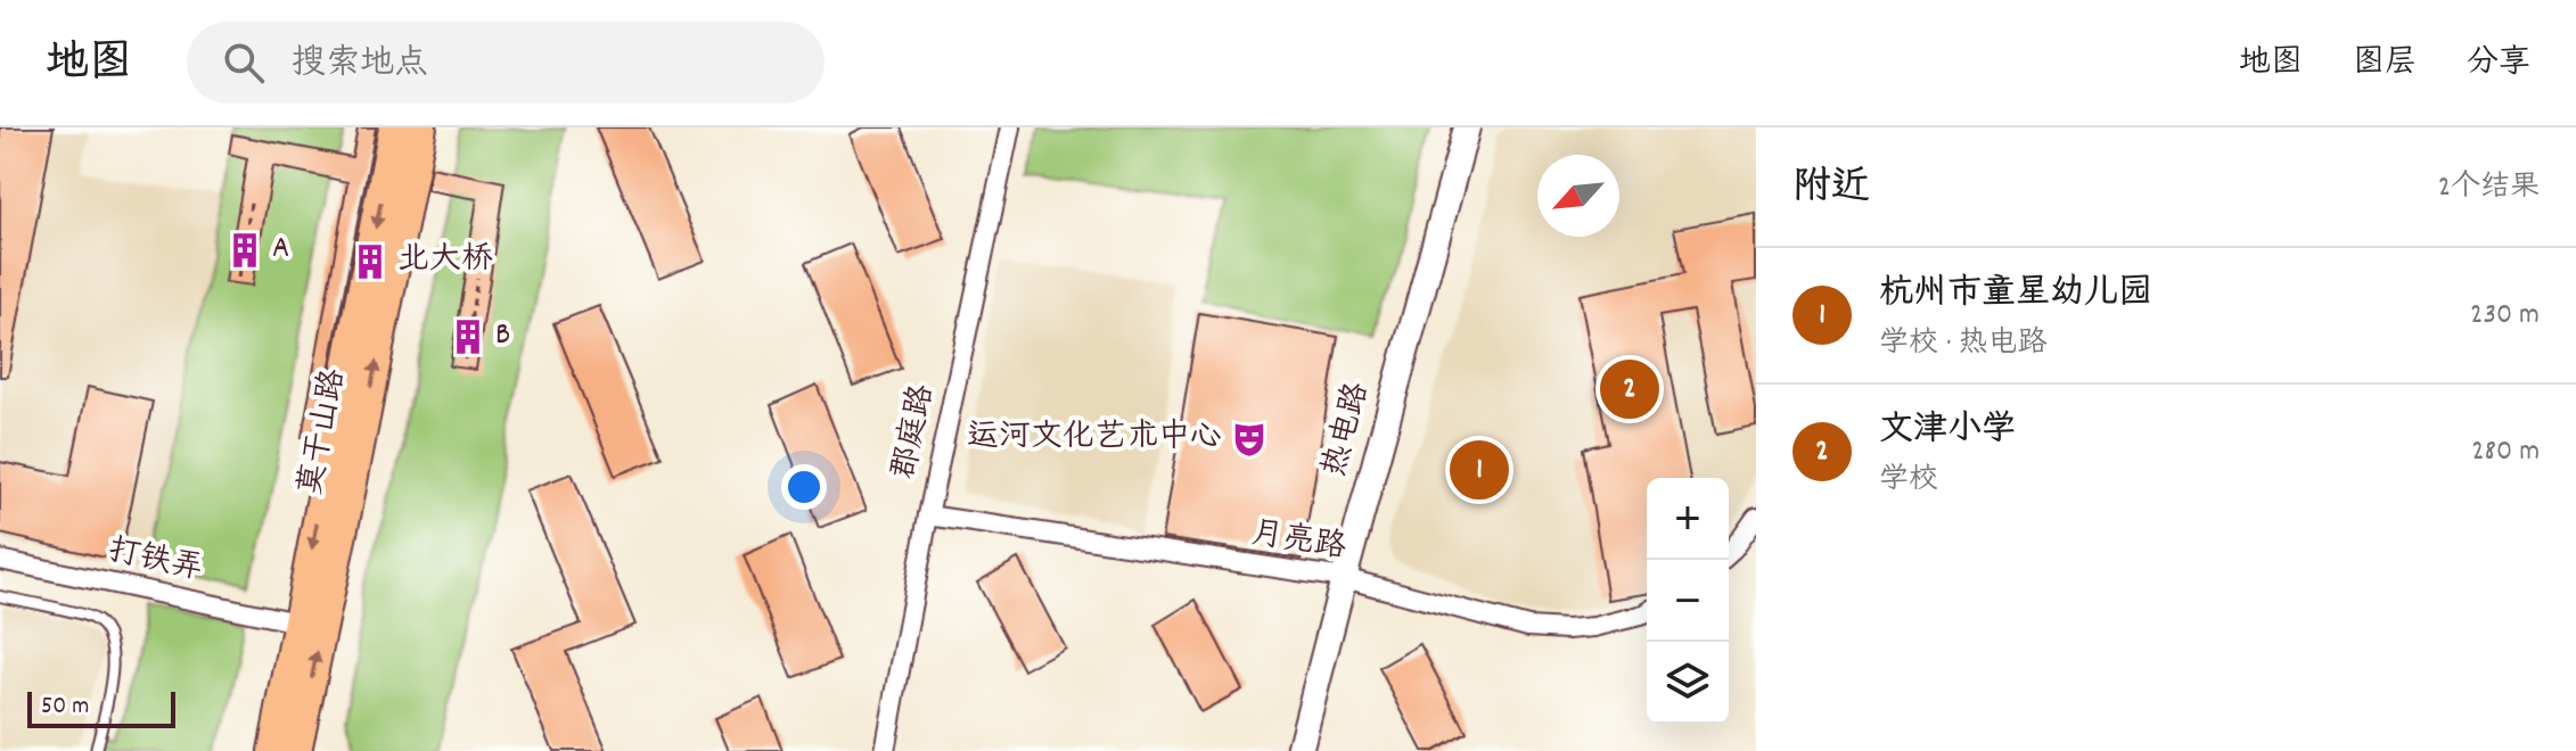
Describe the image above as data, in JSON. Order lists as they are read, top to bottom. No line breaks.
{"streets":{"main road":["莫干山路"],"street":["热电路","郡庭路","月亮路","打铁弄"]},"crossings":[["热电路","月亮路"],["莫干山路","打铁弄"],["郡庭路","月亮路"]],"places":{"building":["A","北大桥","B"],"theatre":["运河文化艺术中心"]},"scale_bar":"50 m","north":"bottom left","page":{"header":"地图","search":"搜索地点","nav":["地图","图层","分享"],"heading":["附近","2个结果"],"list":[{"mark":"1","name":"杭州市童星幼儿园","note":"学校 · 热电路","value":"230 m"},{"mark":"2","name":"文津小学","note":"学校","value":"280 m"}],"pins":["2","1"],"map_buttons":["+","−"],"scale":"50 m"}}
